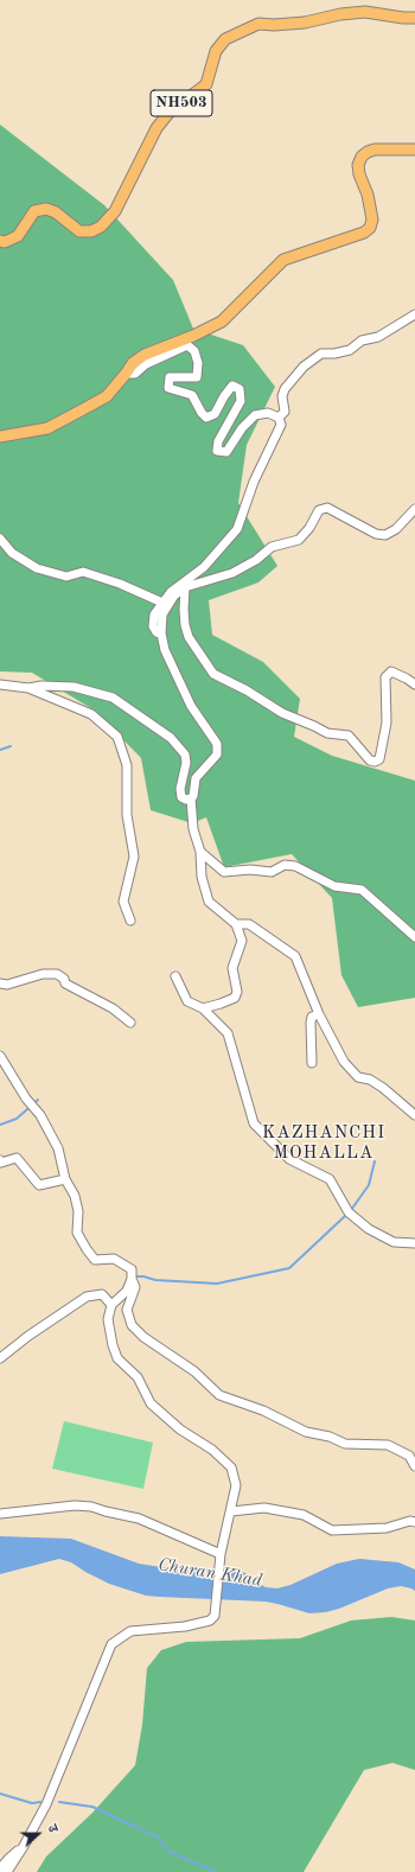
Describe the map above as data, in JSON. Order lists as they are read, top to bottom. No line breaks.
{"streets":{"main road":["NH503"]},"districts":["KAZHANCHI MOHALLA"],"water":["Churan Khad"],"north":"right"}
